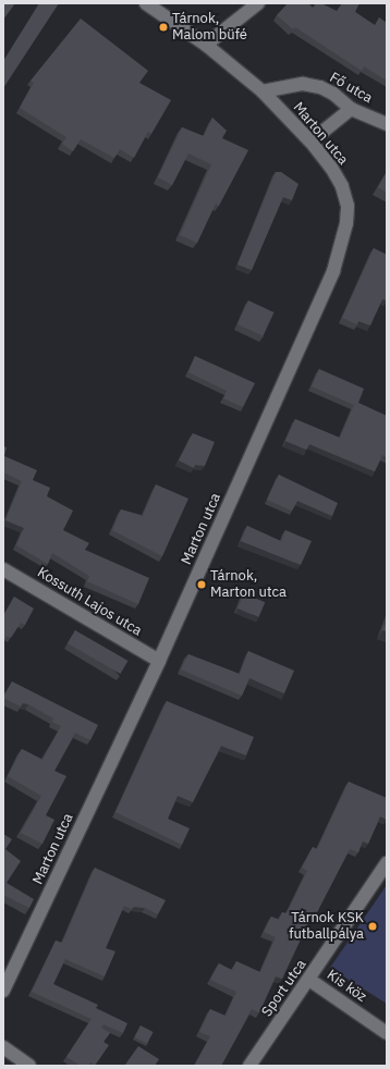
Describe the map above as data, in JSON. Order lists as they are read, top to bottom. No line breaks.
{"streets":{"street":["Fő utca","Marton utca","Kossuth Lajos utca","Kis köz","Sport utca"]},"crossings":[["Fő utca","Marton utca"],["Marton utca","Kossuth Lajos utca"],["Kis köz","Sport utca"]],"places":["Tárnok, Malom büfé","Tárnok, Marton utca","Tárnok KSK futballpálya"]}
